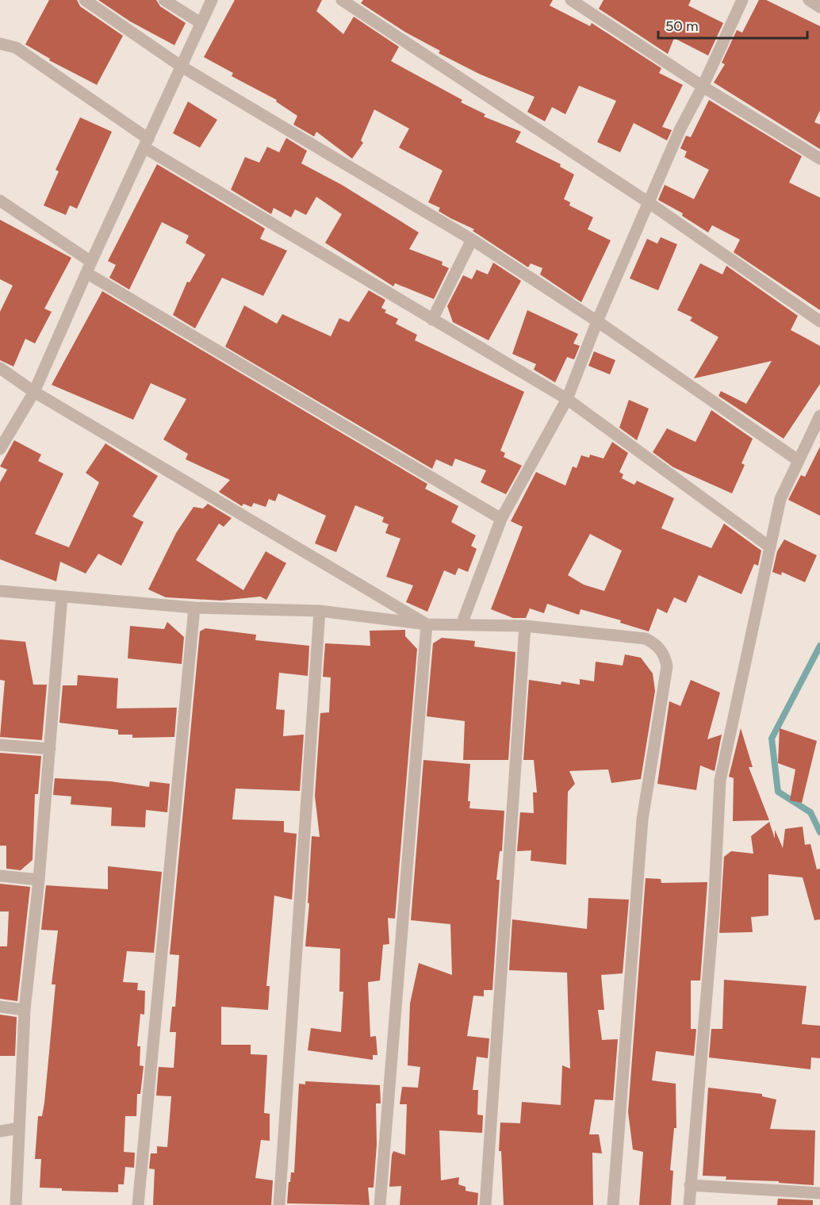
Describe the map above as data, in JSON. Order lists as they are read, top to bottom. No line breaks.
{"scale_bar":"50 m"}
